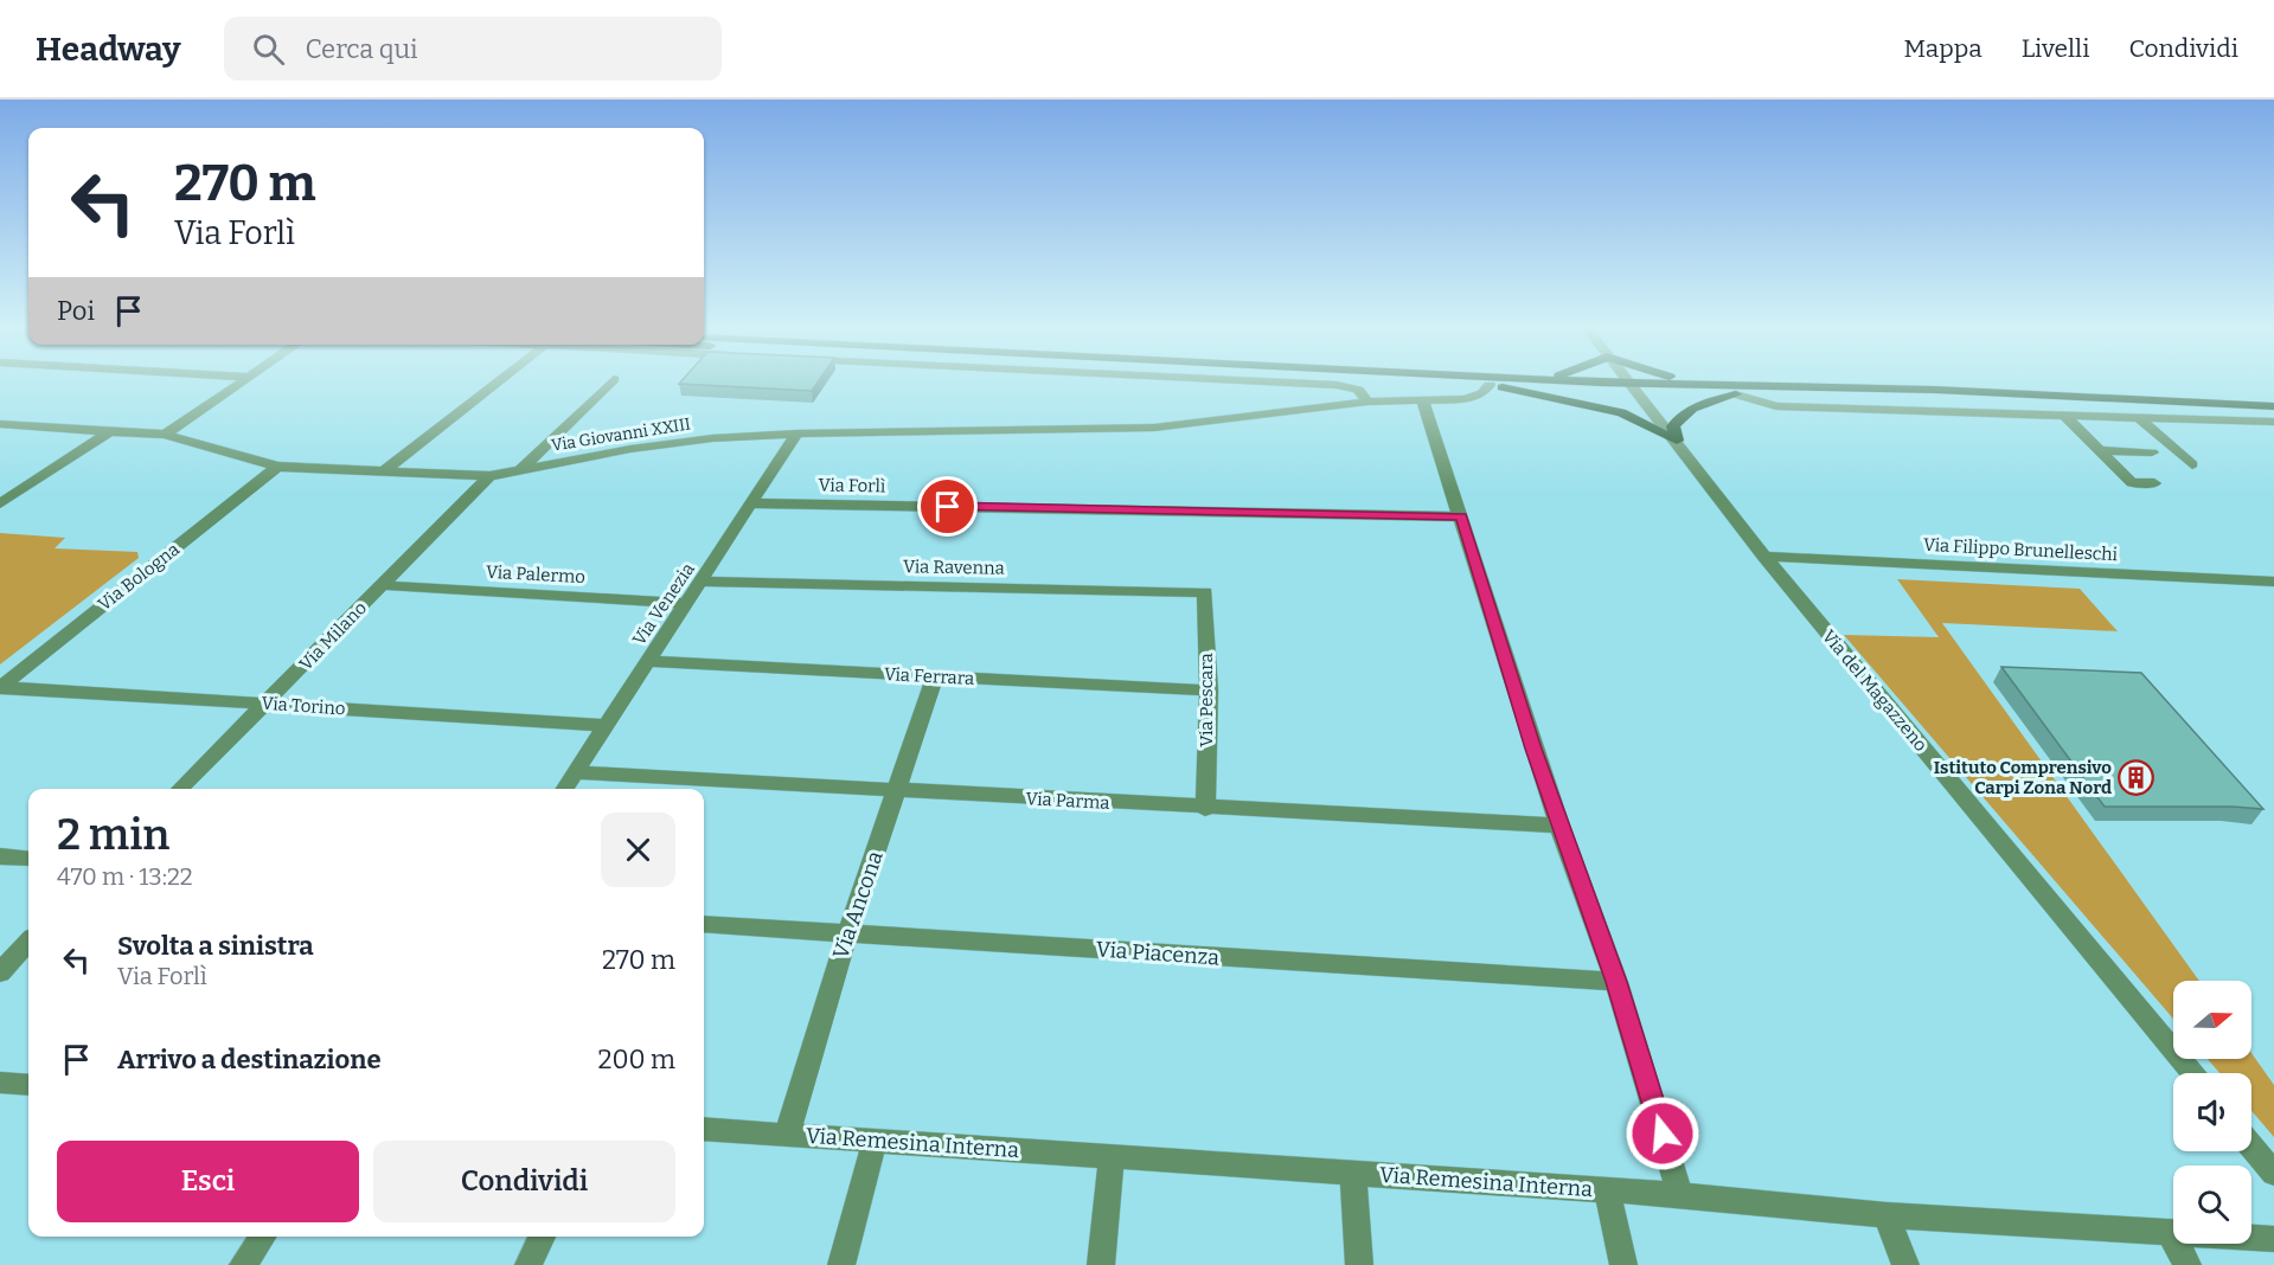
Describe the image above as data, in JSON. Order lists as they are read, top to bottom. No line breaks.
{"streets":{"street":["Via Giovanni XXIII","Via Forlì","Via Filippo Brunelleschi","Via Ravenna","Via Palermo","Via Bologna","Via Venezia","Via Milano","Via Ferrara","Via del Magazzeno","Via Pescara","Via Torino","Via Parma","Via Ancona","Via Piacenza","Via Remesina Interna"]},"crossings":[["Via Giovanni XXIII","Via Bologna"],["Via Giovanni XXIII","Via Venezia"],["Via Giovanni XXIII","Via Milano"],["Via Forlì","Via Venezia"],["Via Filippo Brunelleschi","Via del Magazzeno"],["Via Ravenna","Via Venezia"],["Via Ravenna","Via Pescara"],["Via Palermo","Via Venezia"],["Via Palermo","Via Milano"],["Via Bologna","Via Torino"],["Via Venezia","Via Ferrara"],["Via Venezia","Via Torino"],["Via Venezia","Via Parma"],["Via Milano","Via Torino"],["Via Ferrara","Via Pescara"],["Via Ferrara","Via Ancona"],["Via Pescara","Via Parma"],["Via Parma","Via Ancona"],["Via Ancona","Via Piacenza"],["Via Ancona","Via Remesina Interna"]],"places":{"building":["Istituto Comprensivo Carpi Zona Nord"]},"north":"right","page":{"header":"Headway","search":"Cerca qui","nav":["Mappa","Livelli","Condividi"],"turn":["270 m","Via Forlì"],"then":"Poi","heading":["2 min","470 m · 13:22"],"list":[{"name":"Svolta a sinistra","note":"Via Forlì","value":"270 m"},{"name":"Arrivo a destinazione","value":"200 m"}],"buttons":["Esci","Condividi"]}}
